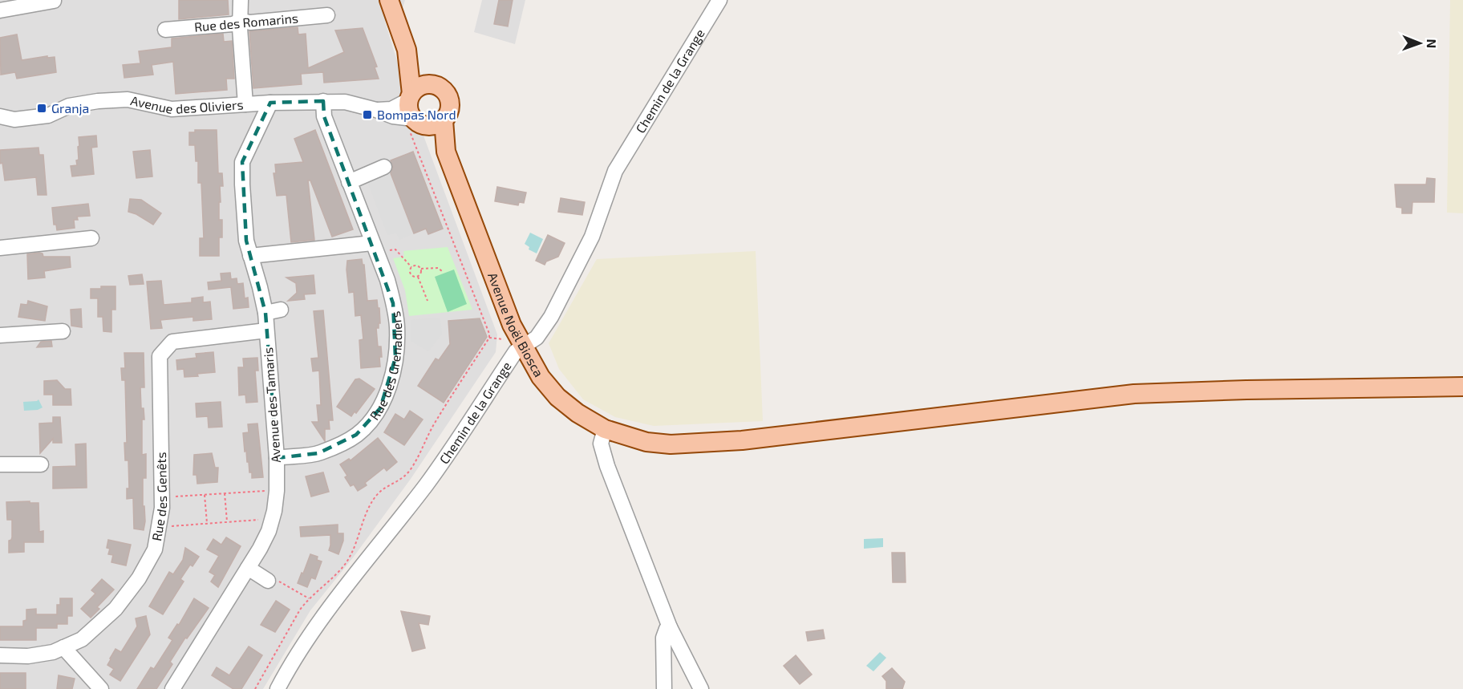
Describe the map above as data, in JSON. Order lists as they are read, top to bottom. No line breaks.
{"streets":{"main road":["Avenue Noël Biosca"],"street":["Rue des Romarins","Chemin de la Grange","Avenue des Oliviers","Rue des Grenadiers","Avenue des Tamaris","Rue des Genêts"]},"crossings":[["Chemin de la Grange","Avenue Noël Biosca"],["Avenue des Oliviers","Rue des Grenadiers"],["Avenue des Oliviers","Avenue des Tamaris"],["Rue des Grenadiers","Avenue des Tamaris"],["Avenue des Tamaris","Rue des Genêts"]],"places":{"transit":["Granja","Bompas Nord"]},"north":"right"}
